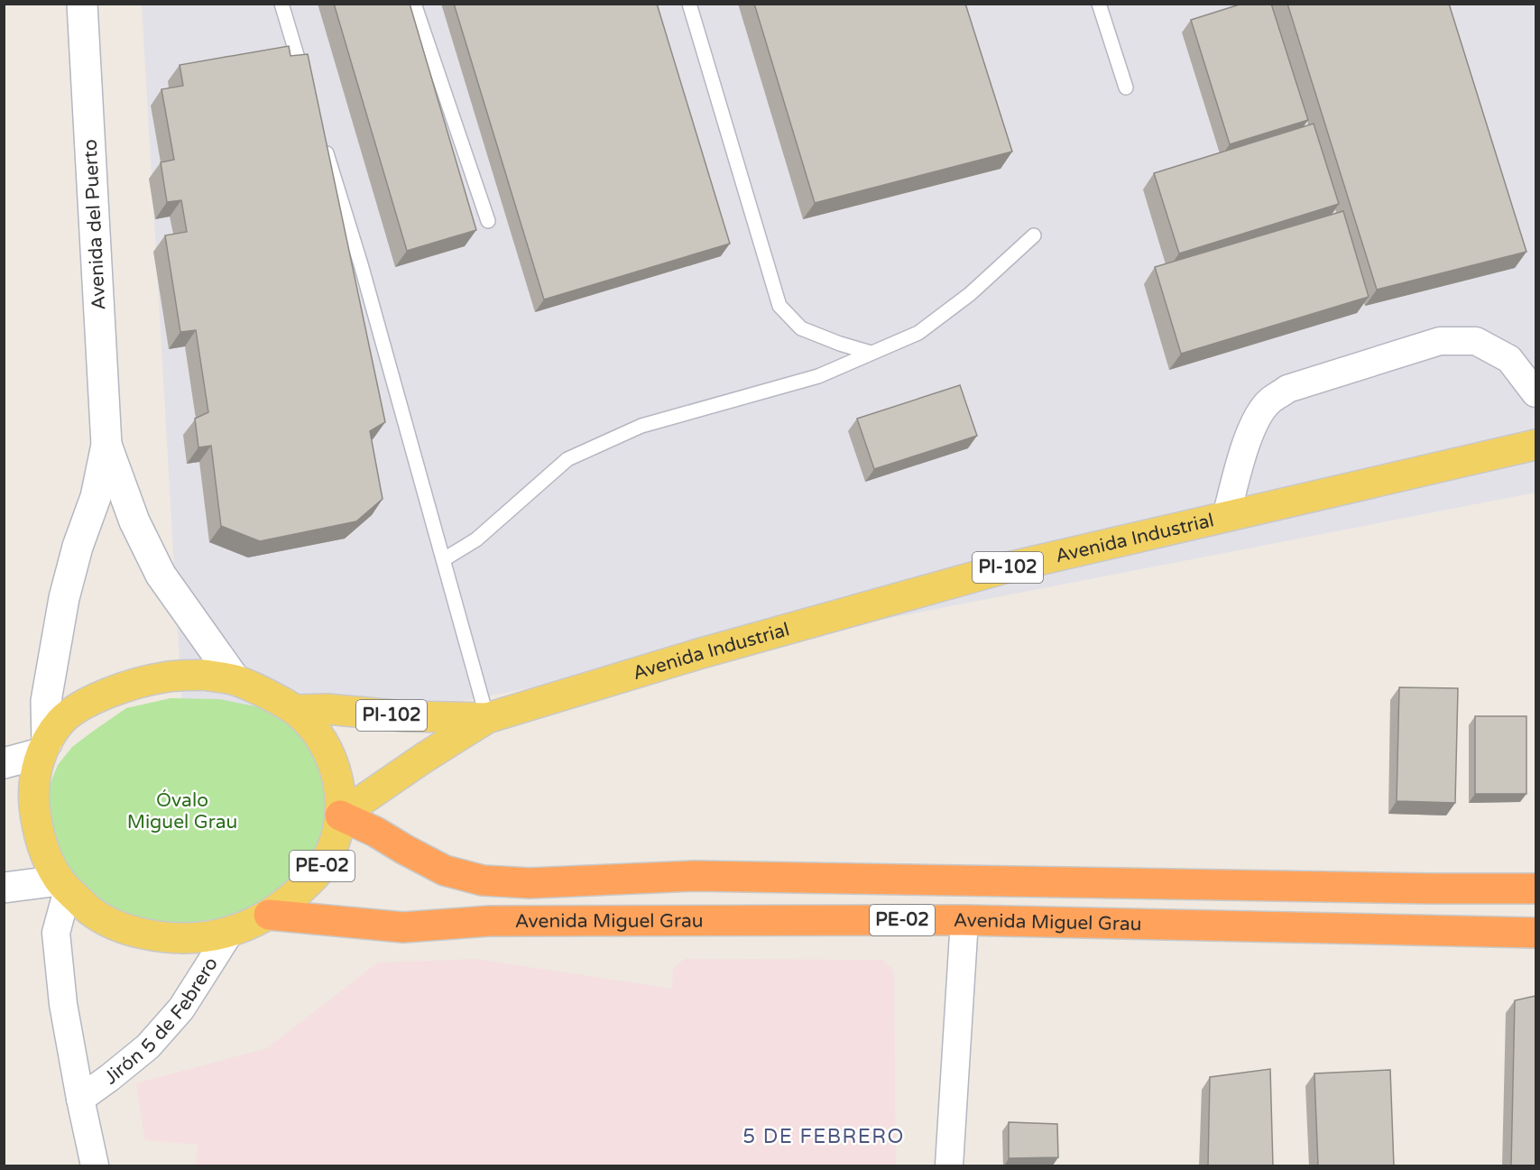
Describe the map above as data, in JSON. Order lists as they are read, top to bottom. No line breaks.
{"streets":{"highway":["PE-02","Avenida Miguel Grau"],"main road":["Avenida del Puerto","Avenida Industrial","PI-102"],"street":["Jirón 5 de Febrero"]},"crossings":[["Avenida del Puerto","PE-02"],["Avenida Industrial","PE-02"],["Avenida Industrial","Avenida Miguel Grau"],["PE-02","Avenida Miguel Grau"],["PE-02","Jirón 5 de Febrero"]],"districts":["5 DE FEBRERO"],"parks":["Óvalo Miguel Grau"]}
